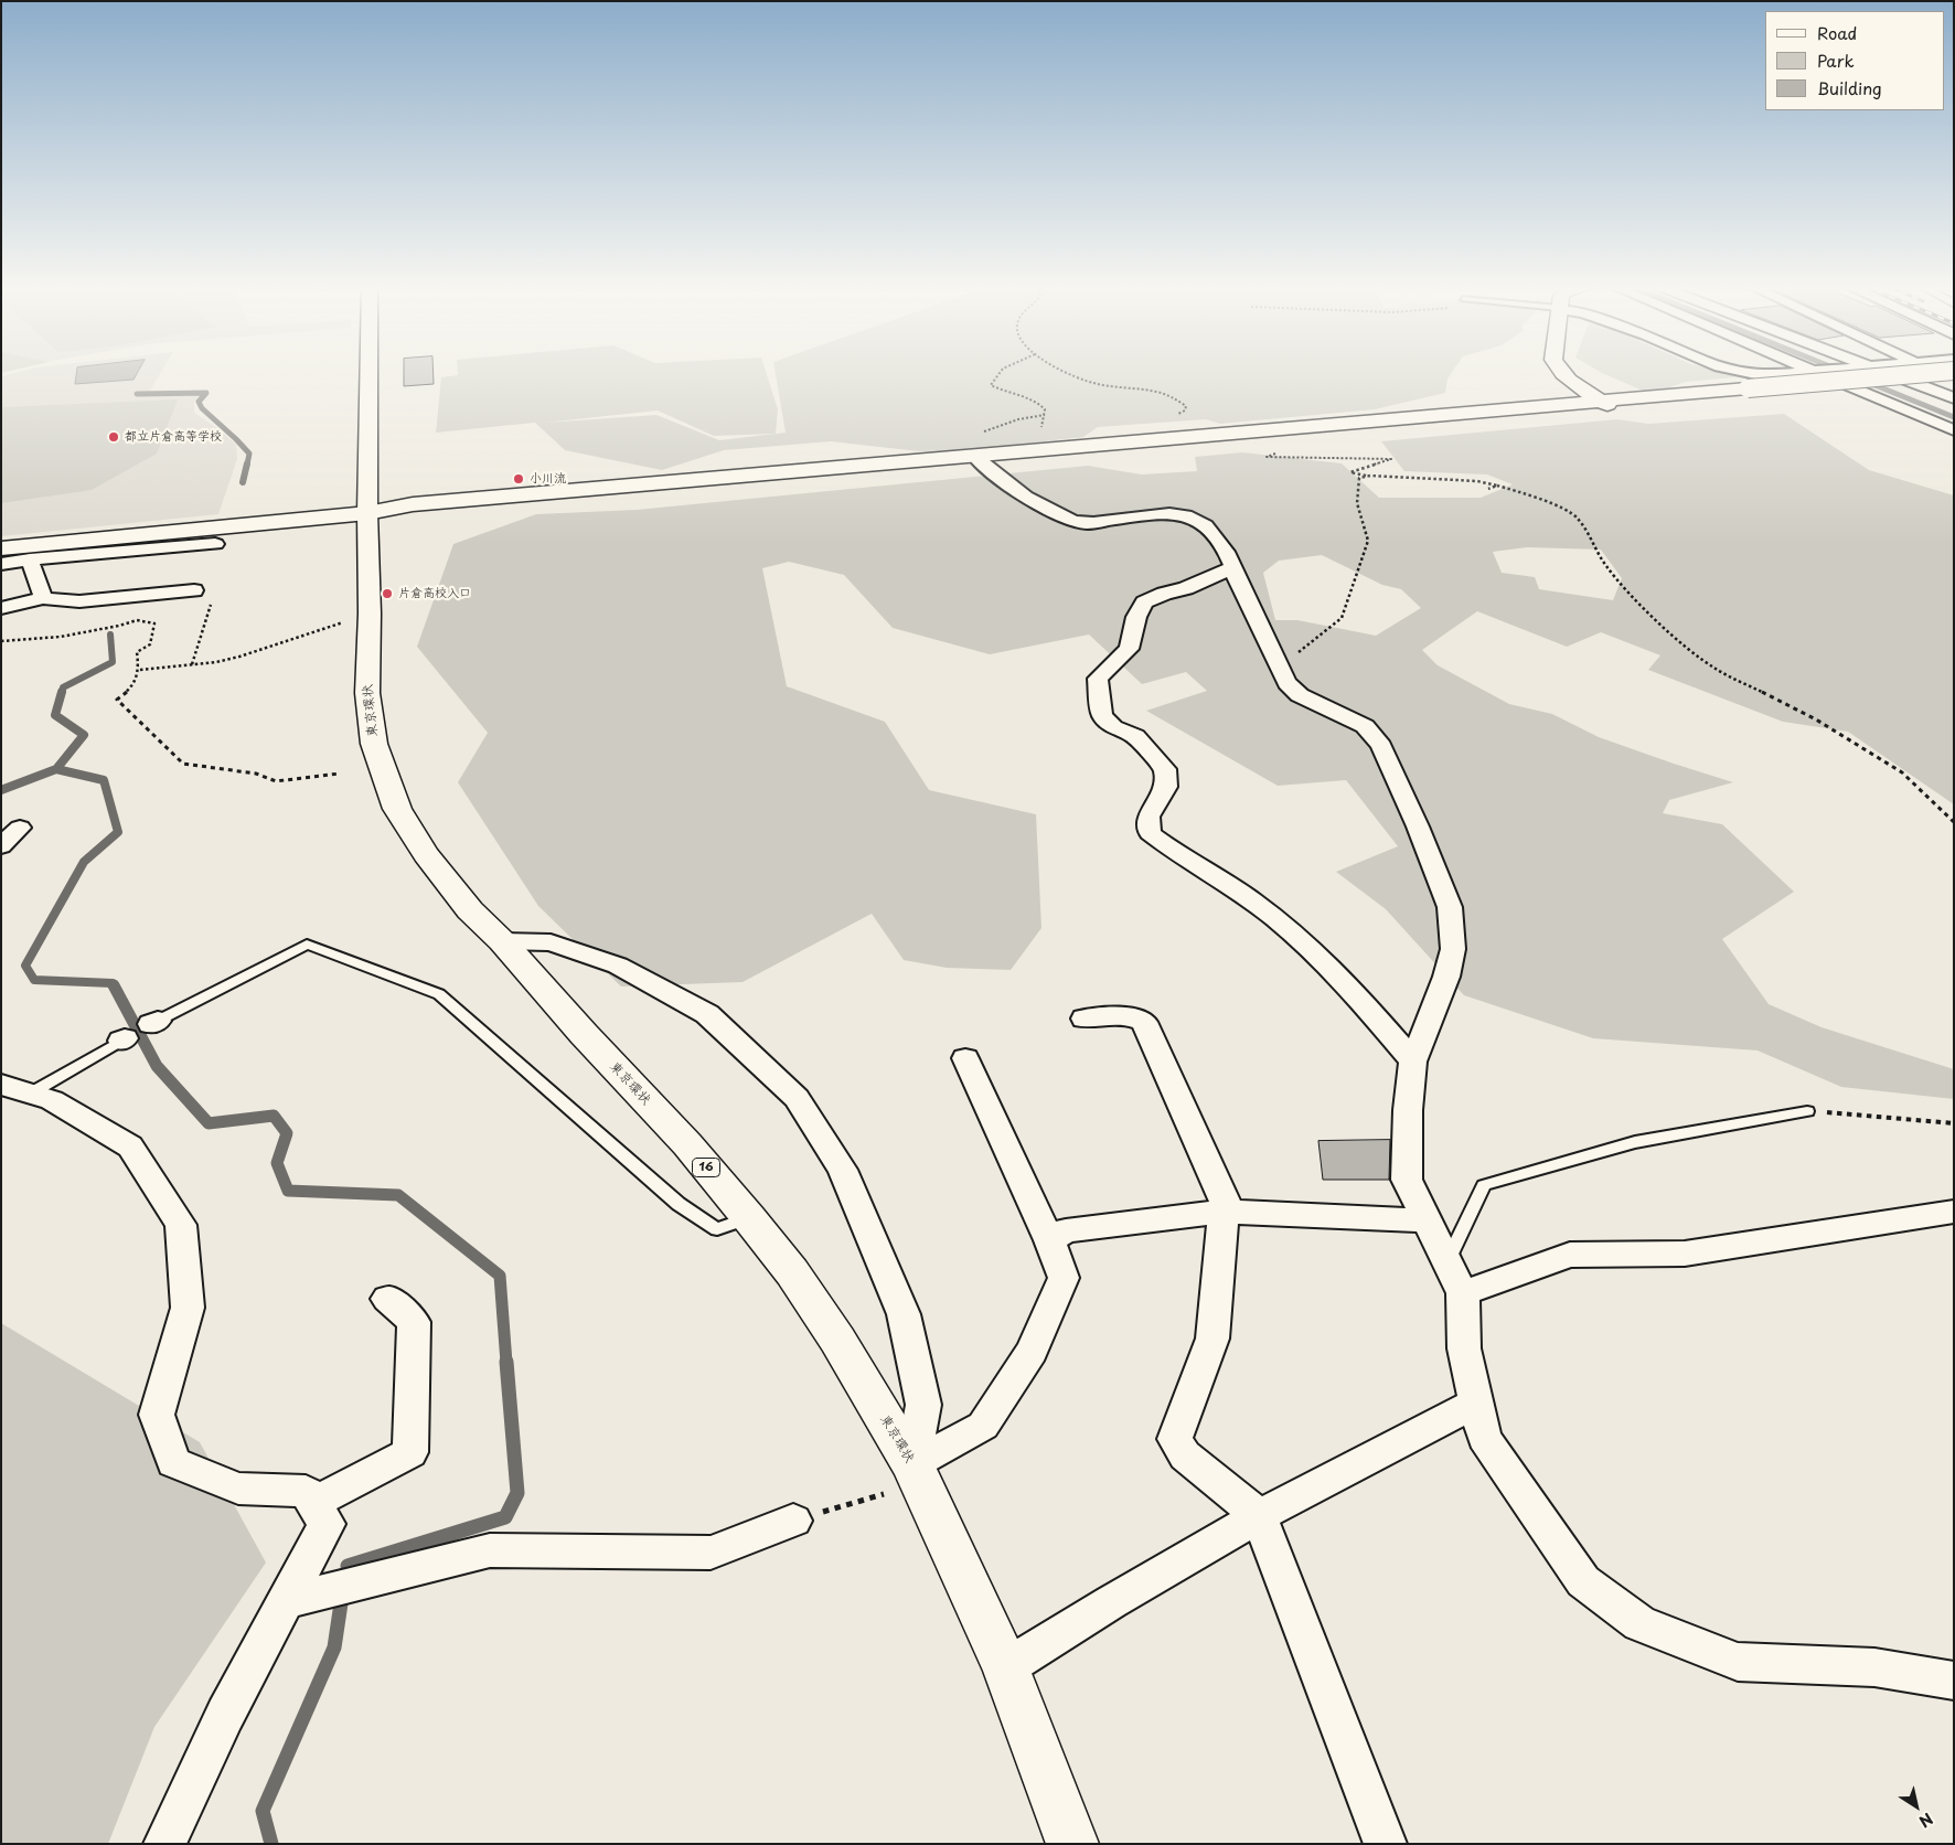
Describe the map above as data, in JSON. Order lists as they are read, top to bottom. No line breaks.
{"streets":{"main road":["東京環状","16"]},"places":["都立片倉高等学校","小川流","片倉高校入口"],"legend":["Road","Park","Building"],"north":"bottom right"}
